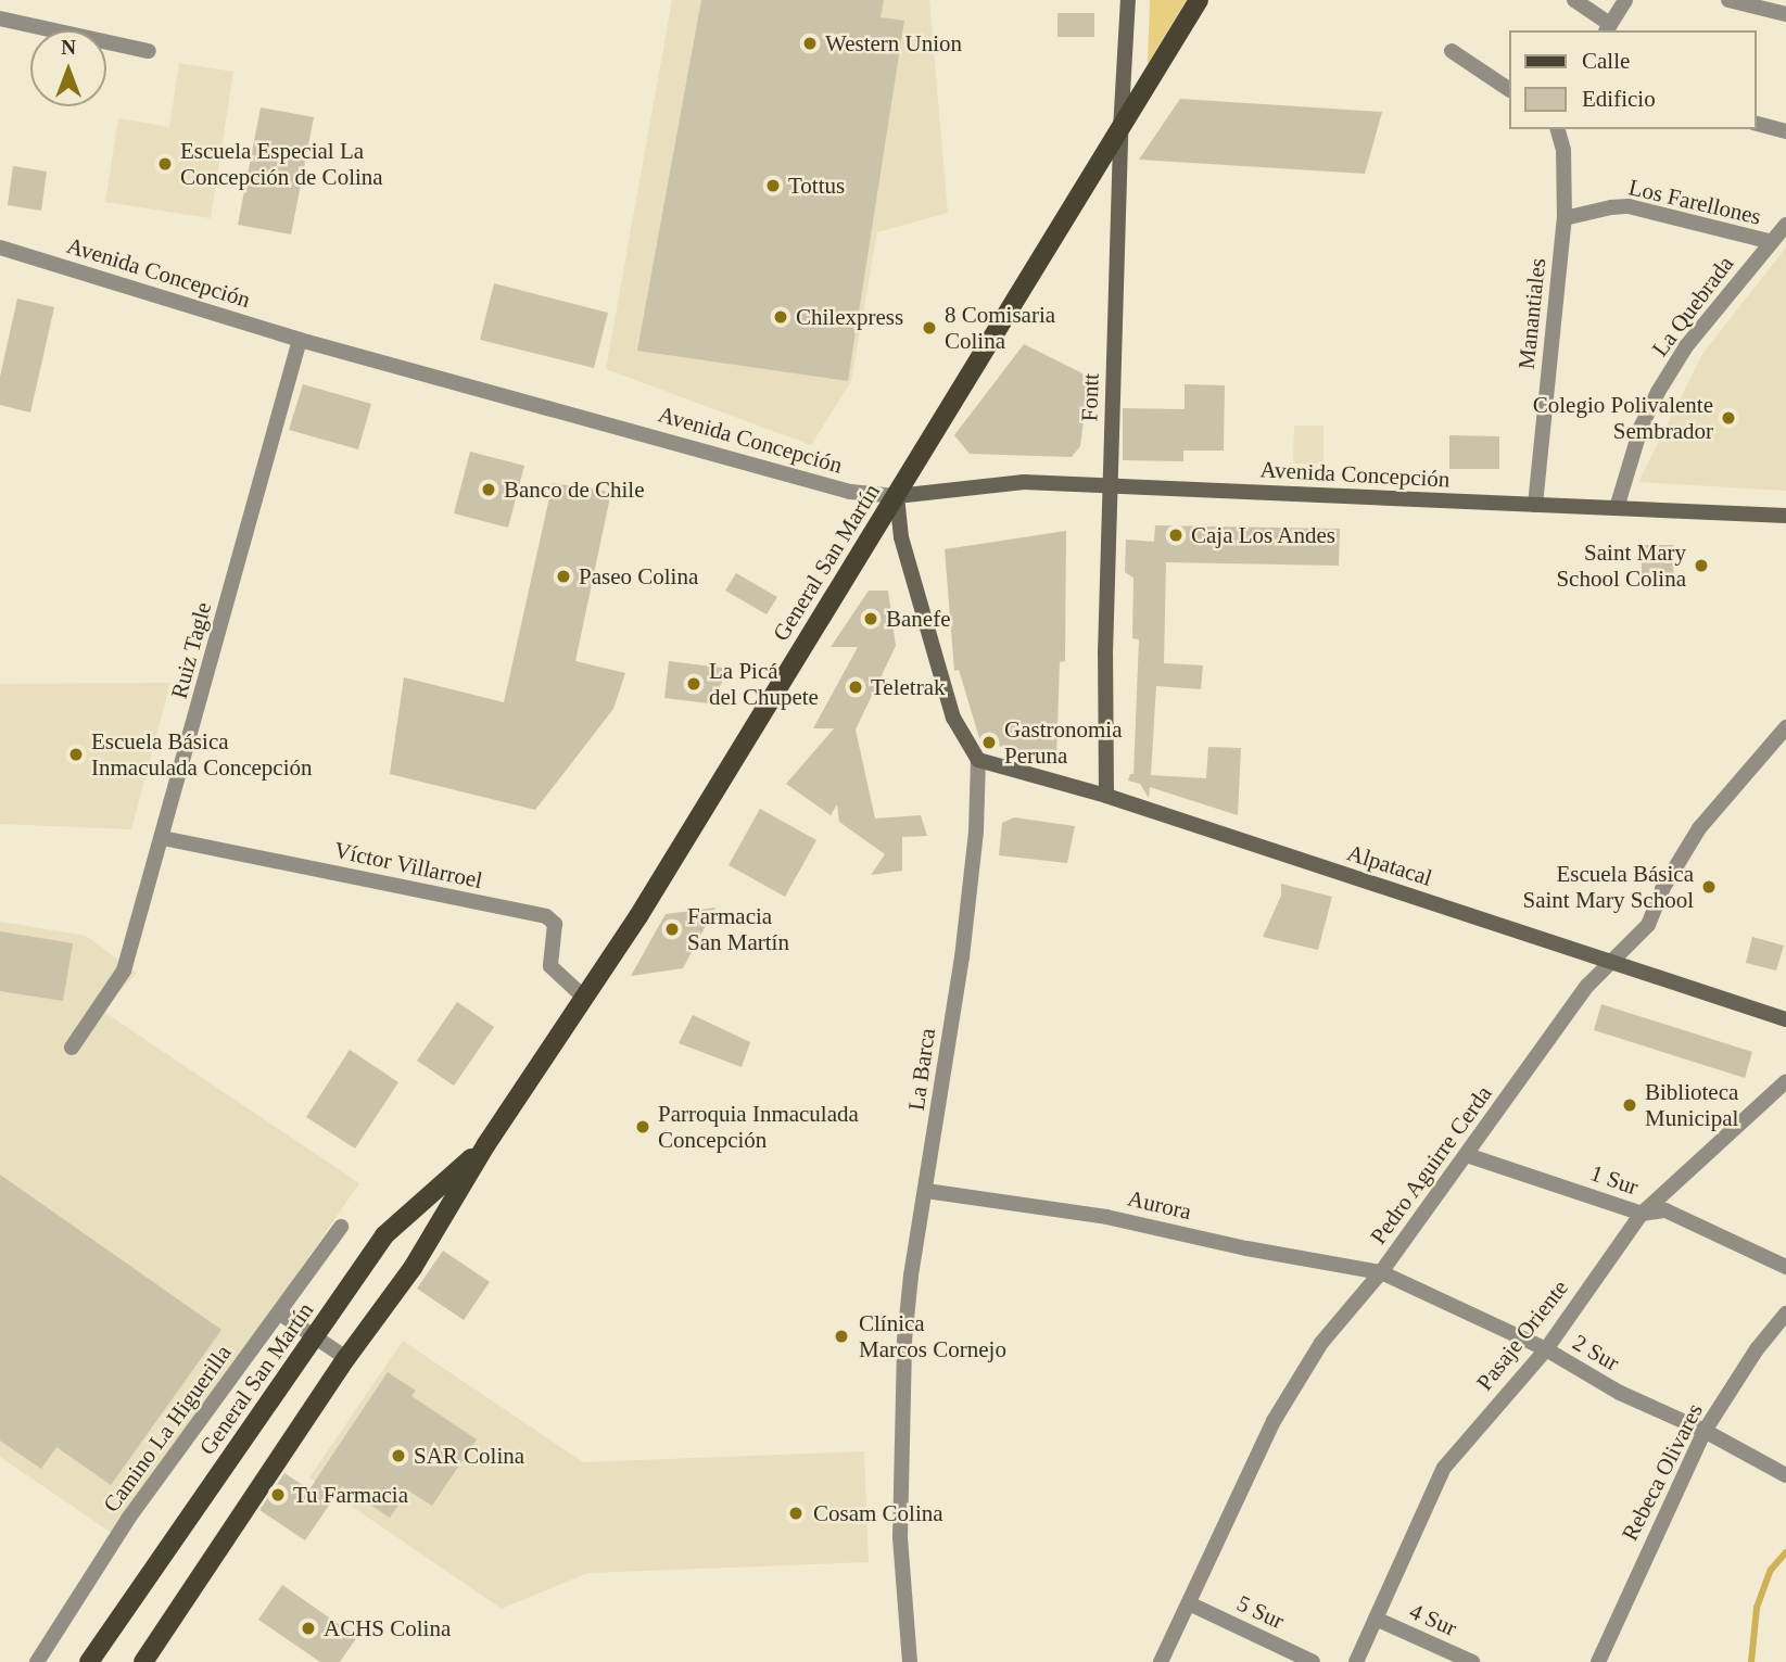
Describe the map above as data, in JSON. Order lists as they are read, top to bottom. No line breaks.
{"streets":{"main road":["Avenida Concepción","Fontt","General San Martín","Alpatacal"],"street":["Los Farellones","La Quebrada","Manantiales","Ruiz Tagle","Víctor Villarroel","La Barca","Pedro Aguirre Cerda","1 Sur","Aurora","Pasaje Oriente","2 Sur","Camino La Higuerilla","Rebeca Olivares","5 Sur","4 Sur"]},"crossings":[["Los Farellones","La Quebrada"],["Los Farellones","Manantiales"],["Avenida Concepción","La Quebrada"],["Avenida Concepción","Manantiales"],["Avenida Concepción","Fontt"],["Avenida Concepción","General San Martín"],["Avenida Concepción","Ruiz Tagle"],["Fontt","General San Martín"],["Fontt","Alpatacal"],["General San Martín","Víctor Villarroel"],["Ruiz Tagle","Víctor Villarroel"],["Alpatacal","La Barca"],["Alpatacal","Pedro Aguirre Cerda"],["La Barca","Aurora"],["Pedro Aguirre Cerda","1 Sur"],["Pedro Aguirre Cerda","Aurora"],["Pedro Aguirre Cerda","2 Sur"],["Pedro Aguirre Cerda","5 Sur"],["1 Sur","Pasaje Oriente"],["Aurora","2 Sur"],["Pasaje Oriente","2 Sur"],["Pasaje Oriente","4 Sur"],["2 Sur","Rebeca Olivares"]],"places":["Western Union","Escuela Especial La Concepción de Colina","Tottus","Chilexpress","8 Comisaria Colina","Colegio Polivalente Sembrador","Banco de Chile","Caja Los Andes","Saint Mary School Colina","Paseo Colina","Banefe","La Picá del Chupete","Teletrak","Gastronomia Peruna","Escuela Básica Inmaculada Concepción","Escuela Básica Saint Mary School","Farmacia San Martín","Biblioteca Municipal","Parroquia Inmaculada Concepción","Clínica Marcos Cornejo","SAR Colina","Tu Farmacia","Cosam Colina","ACHS Colina"],"legend":["Calle","Edificio"],"north":"top"}
